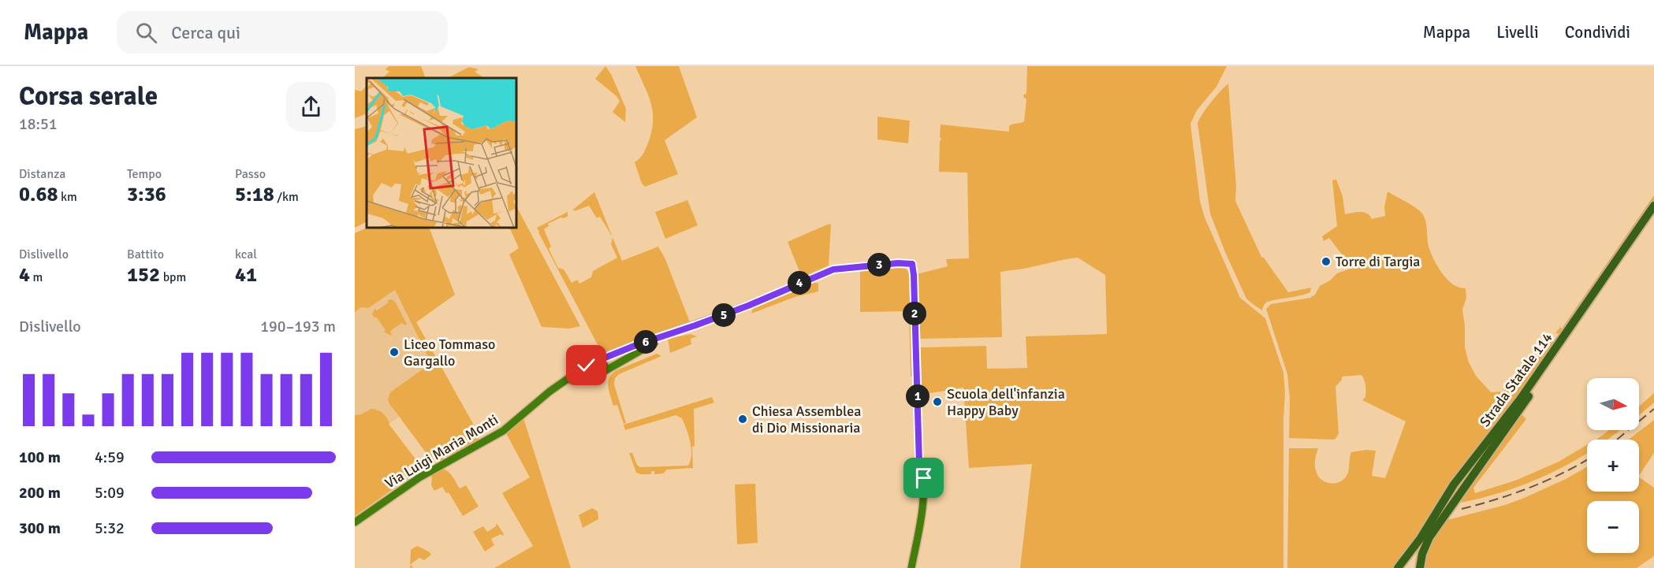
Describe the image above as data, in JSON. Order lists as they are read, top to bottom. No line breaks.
{"streets":{"main road":["Strada Statale 114"],"street":["Via Luigi Maria Monti"]},"places":["Torre di Targia","Liceo Tommaso Gargallo","Scuola dell'infanzia Happy Baby","Chiesa Assemblea di Dio Missionaria"],"north":"right","page":{"header":"Mappa","search":"Cerca qui","nav":["Mappa","Livelli","Condividi"],"heading":["Corsa serale","18:51"],"stats":[["Distanza","0.68 km"],["Tempo","3:36"],["Passo","5:18 /km"],["Dislivello","4 m"],["Battito","152 bpm"],["kcal","41"]],"pins":["3","4","2","5","6","1"],"chart":["Dislivello","190–193 m"],"map_buttons":["+","−"],"list":[{"name":"100 m","note":"4:59"},{"name":"200 m","note":"5:09"},{"name":"300 m","note":"5:32"}]}}
